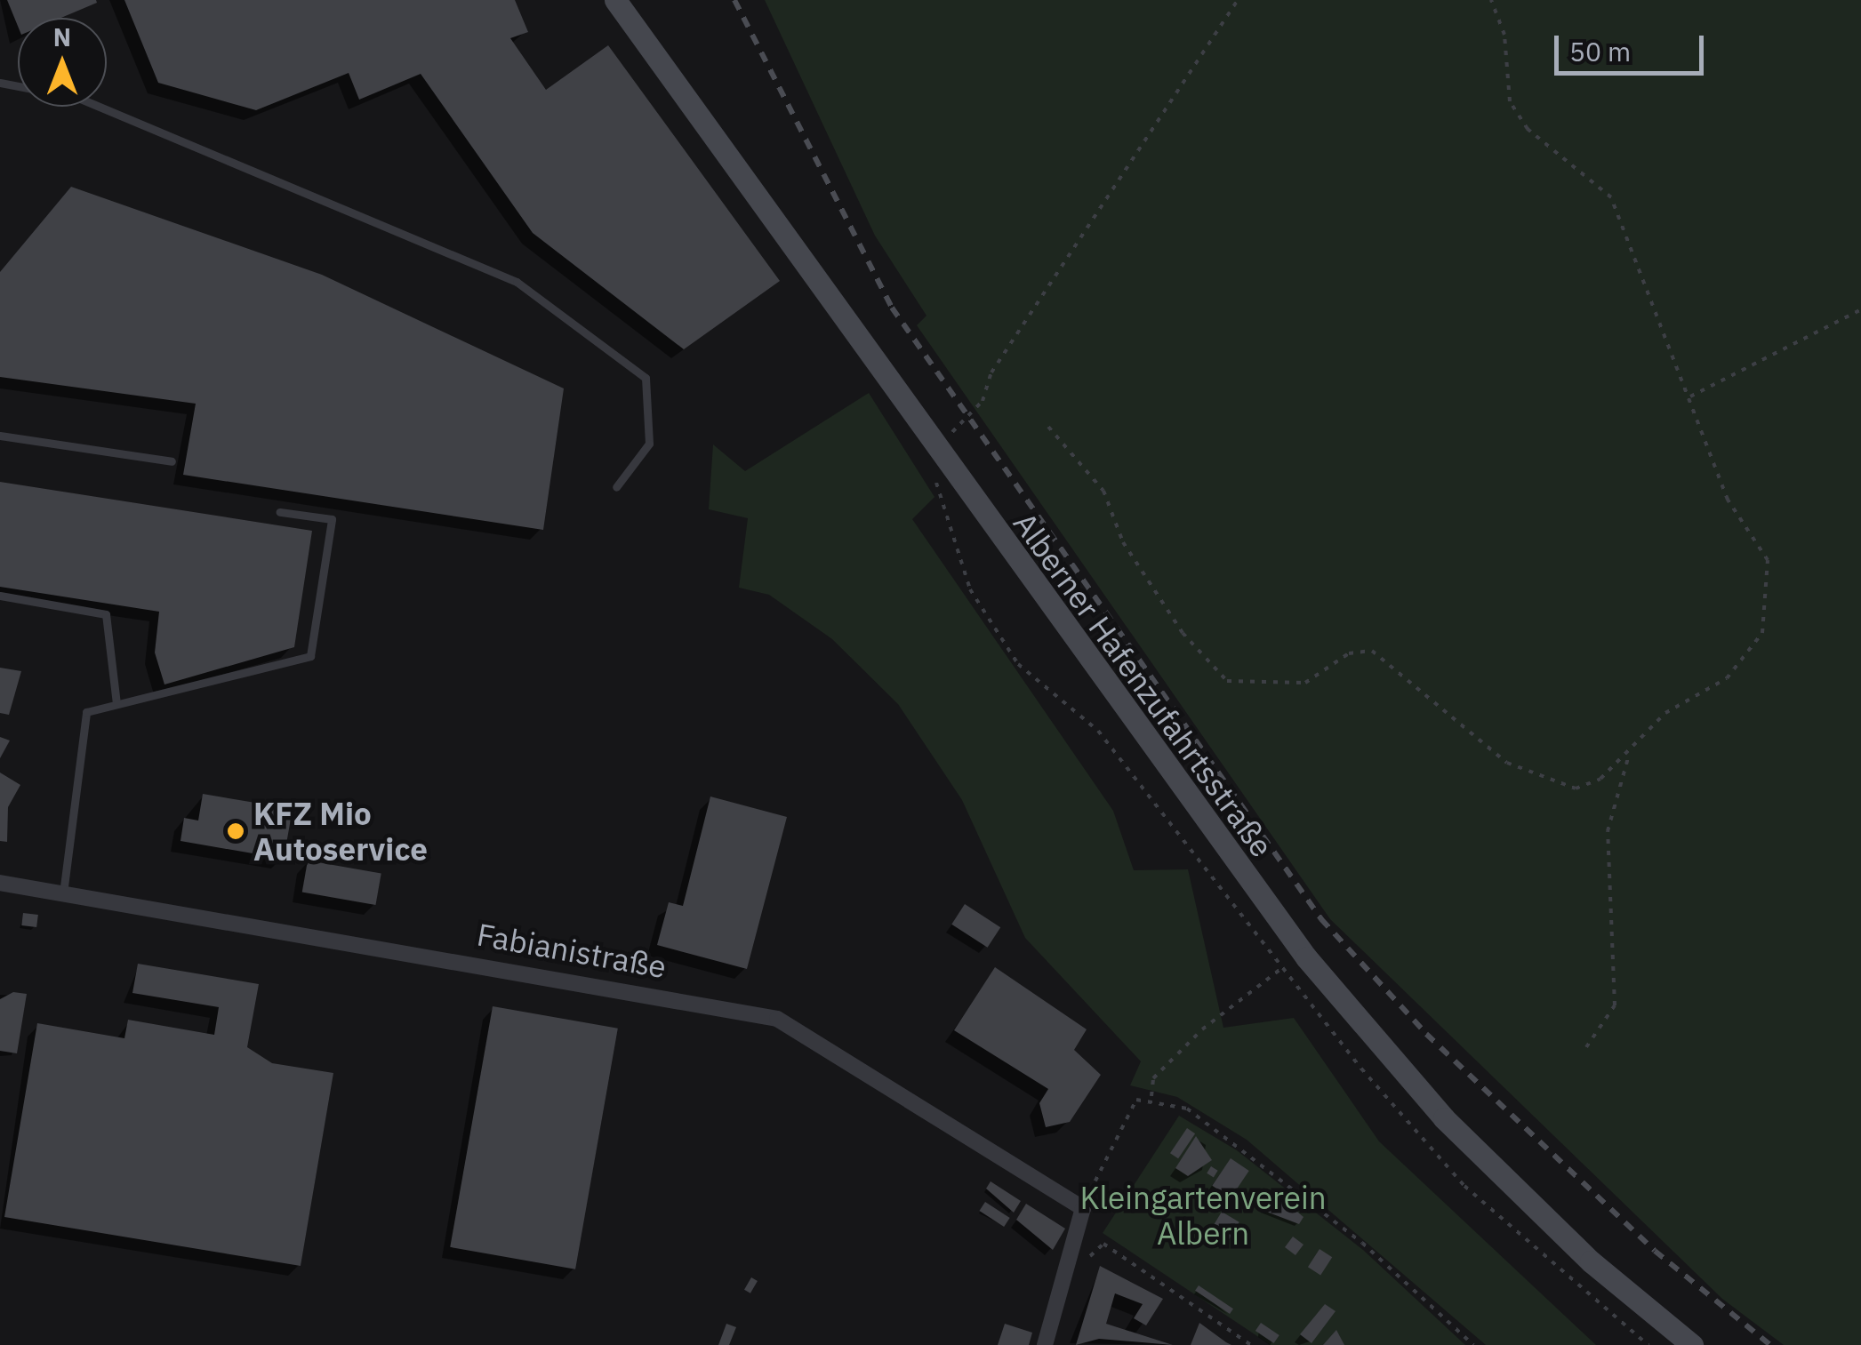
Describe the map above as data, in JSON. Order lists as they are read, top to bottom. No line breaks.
{"streets":{"main road":["Alberner Hafenzufahrtsstraße"],"street":["Fabianistraße"]},"parks":["Kleingartenverein Albern"],"places":["KFZ Mio Autoservice"],"scale_bar":"50 m","north":"top"}
